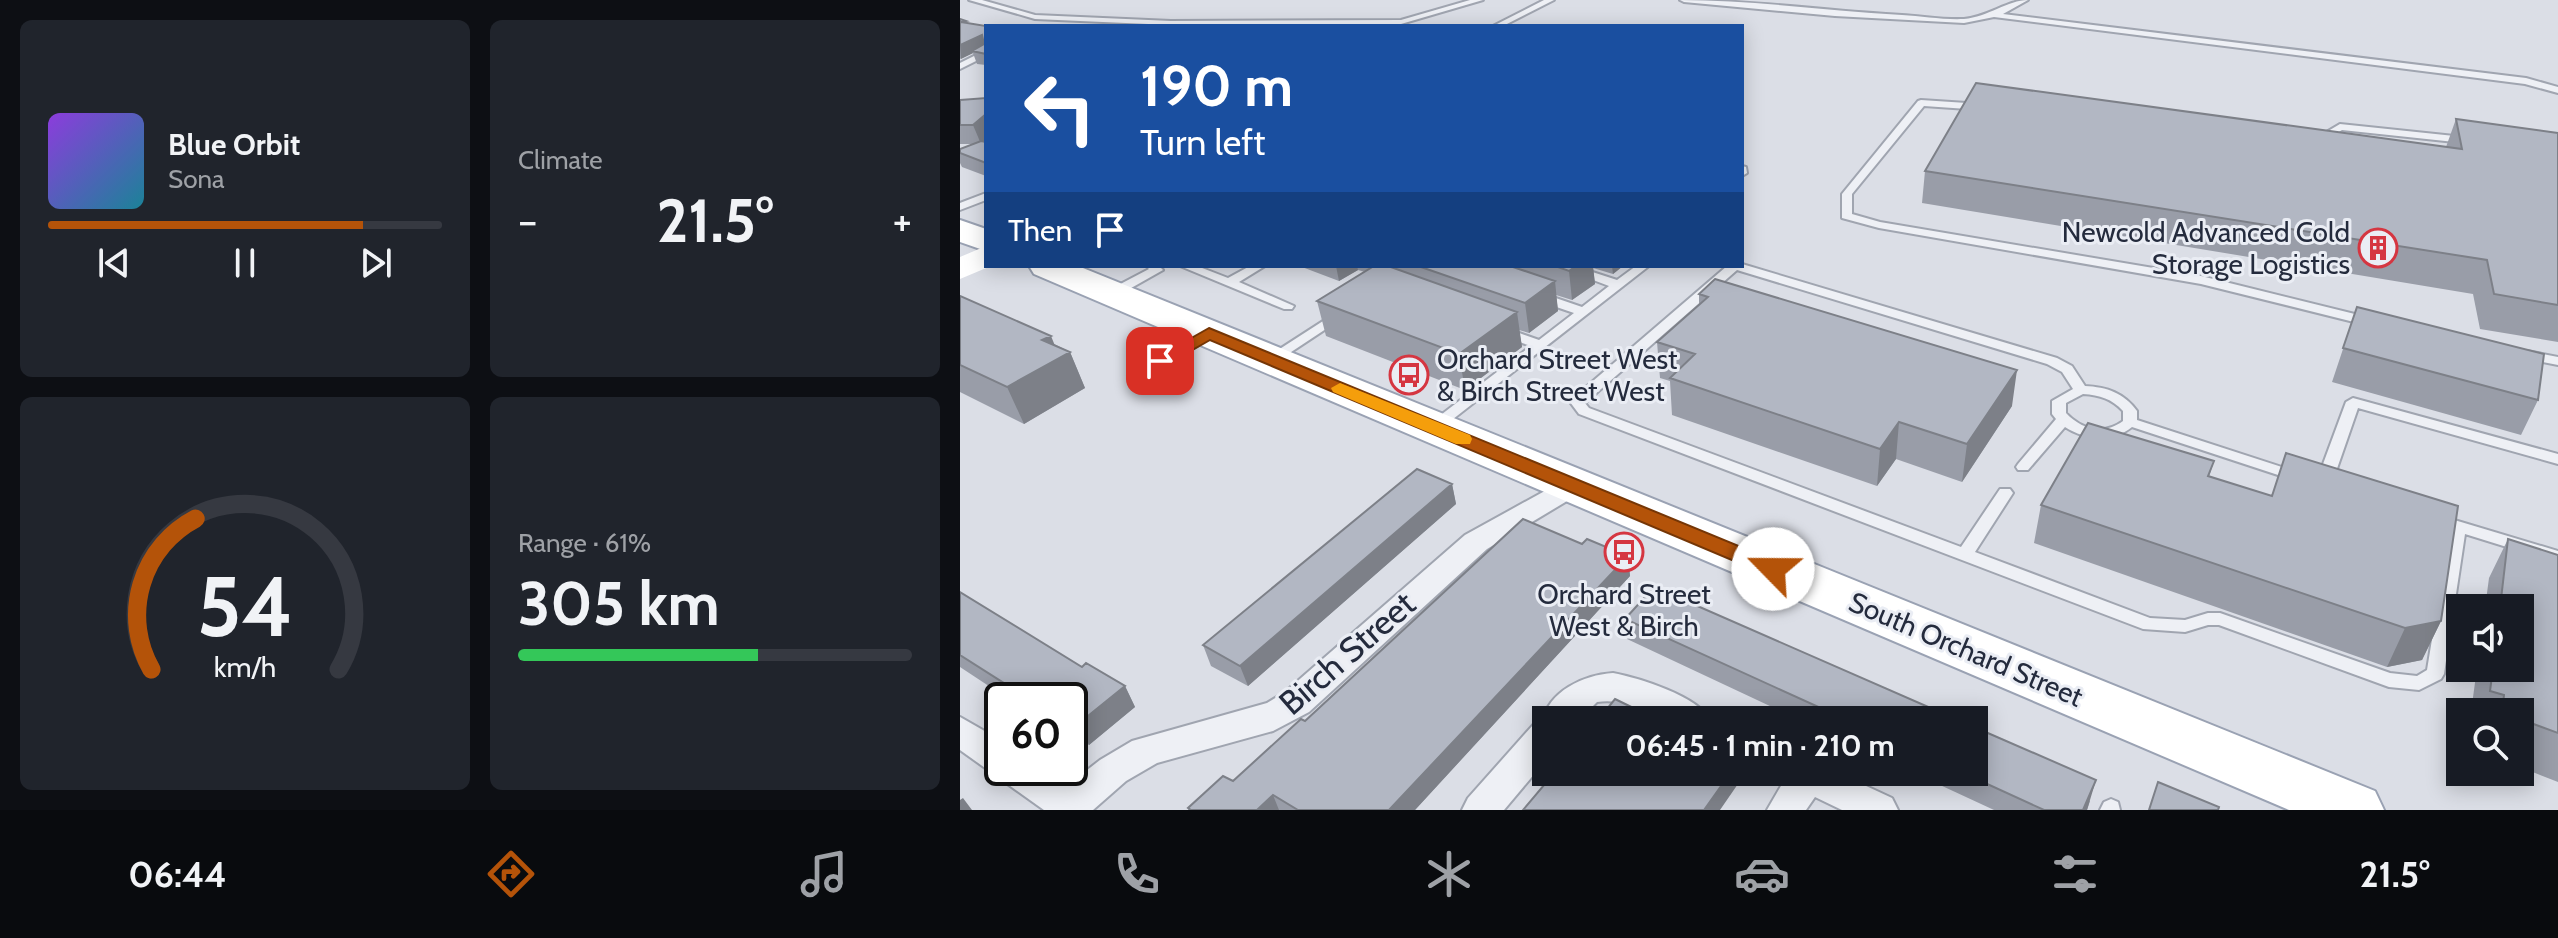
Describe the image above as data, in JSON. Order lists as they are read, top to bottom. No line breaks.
{"streets":{"main road":["South Orchard Street"],"street":["Birch Street"]},"crossings":[["South Orchard Street","Birch Street"]],"places":{"building":["Newcold Advanced Cold Storage Logistics"],"bus stop":["Orchard Street West & Birch Street West","Orchard Street West & Birch"]},"page":{"tile":["Climate",["Range · 61%","305 km"]],"turn":["190 m","Turn left"],"song":["Blue Orbit","Sona"],"heat":["−","21.5°","+"],"then":"Then","limit":"60","trip":"06:45 · 1 min · 210 m","tabs":["06:44","21.5°"],"gauge":["54","km/h"]}}
